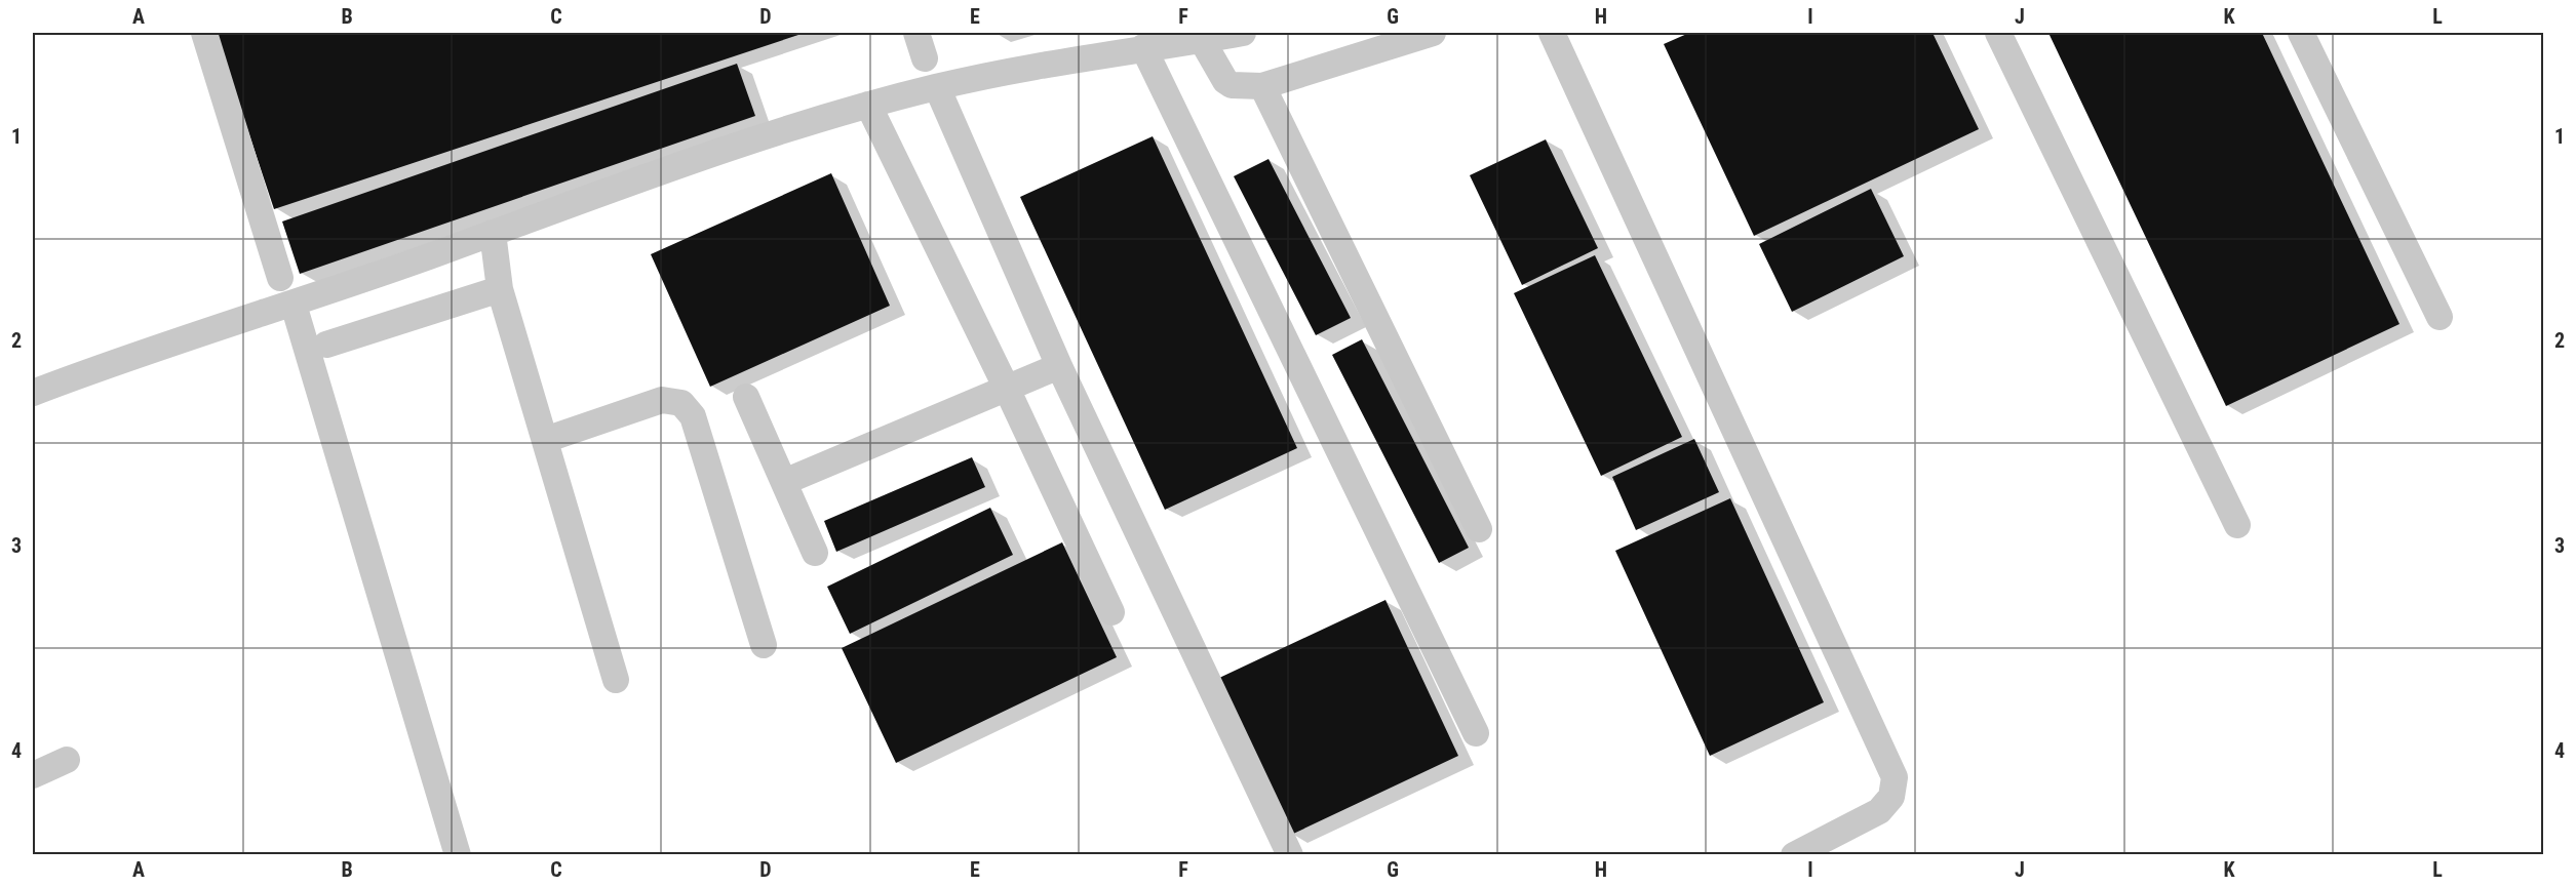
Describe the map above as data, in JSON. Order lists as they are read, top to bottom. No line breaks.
{"grid":{"columns":["A","B","C","D","E","F","G","H","I","J","K","L"],"rows":["1","2","3","4"]}}
